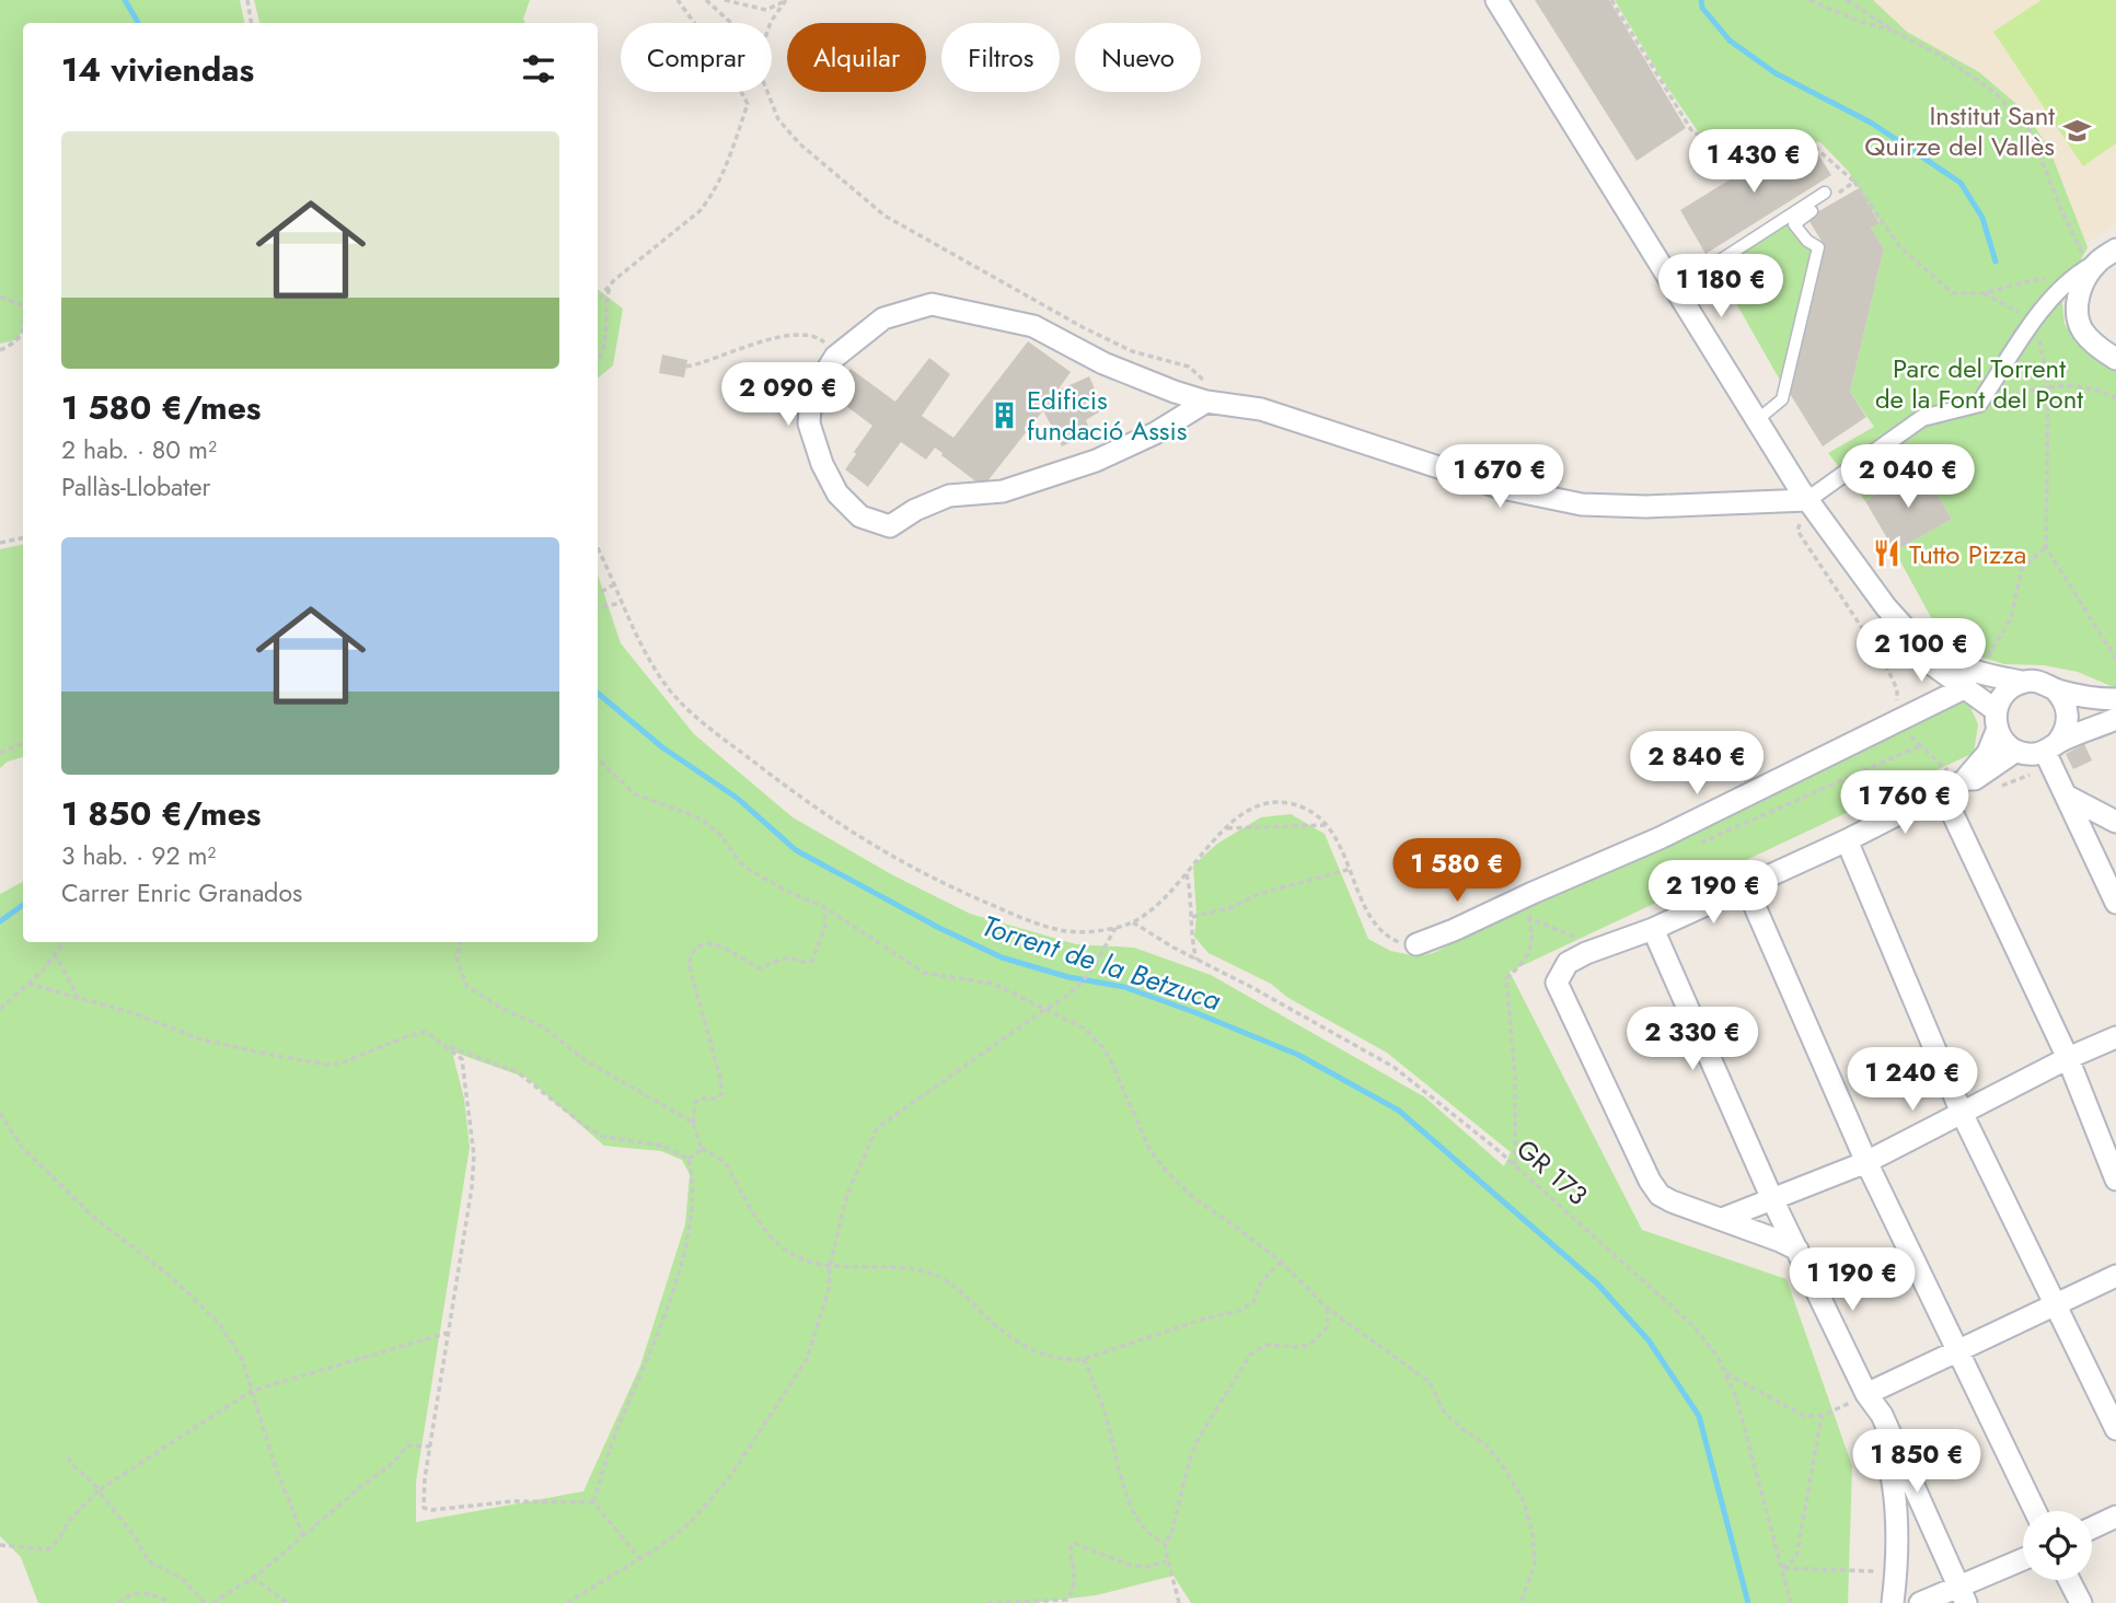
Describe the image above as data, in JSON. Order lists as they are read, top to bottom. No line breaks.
{"streets":{"path":["GR 173"]},"water":["Torrent de la Betzuca"],"parks":["Parc del Torrent de la Font del Pont"],"places":{"school or university":["Institut Sant Quirze del Vallès"],"building":["Edificis fundació Assis"],"restaurant":["Tutto Pizza"]},"page":{"chip":["Comprar","Alquilar","Filtros","Nuevo"],"heading":"14 viviendas","list":[{"name":"1 580 €/mes","note":"2 hab. · 80 m² · Pallàs-Llobater"},{"name":"1 850 €/mes","note":"3 hab. · 92 m² · Carrer Enric Granados"}],"price":["1 430 €","1 180 €","2 090 €","1 670 €","2 040 €","2 100 €","2 840 €","1 760 €","1 580 €","2 190 €","2 330 €","1 240 €","1 190 €","1 850 €"]}}
